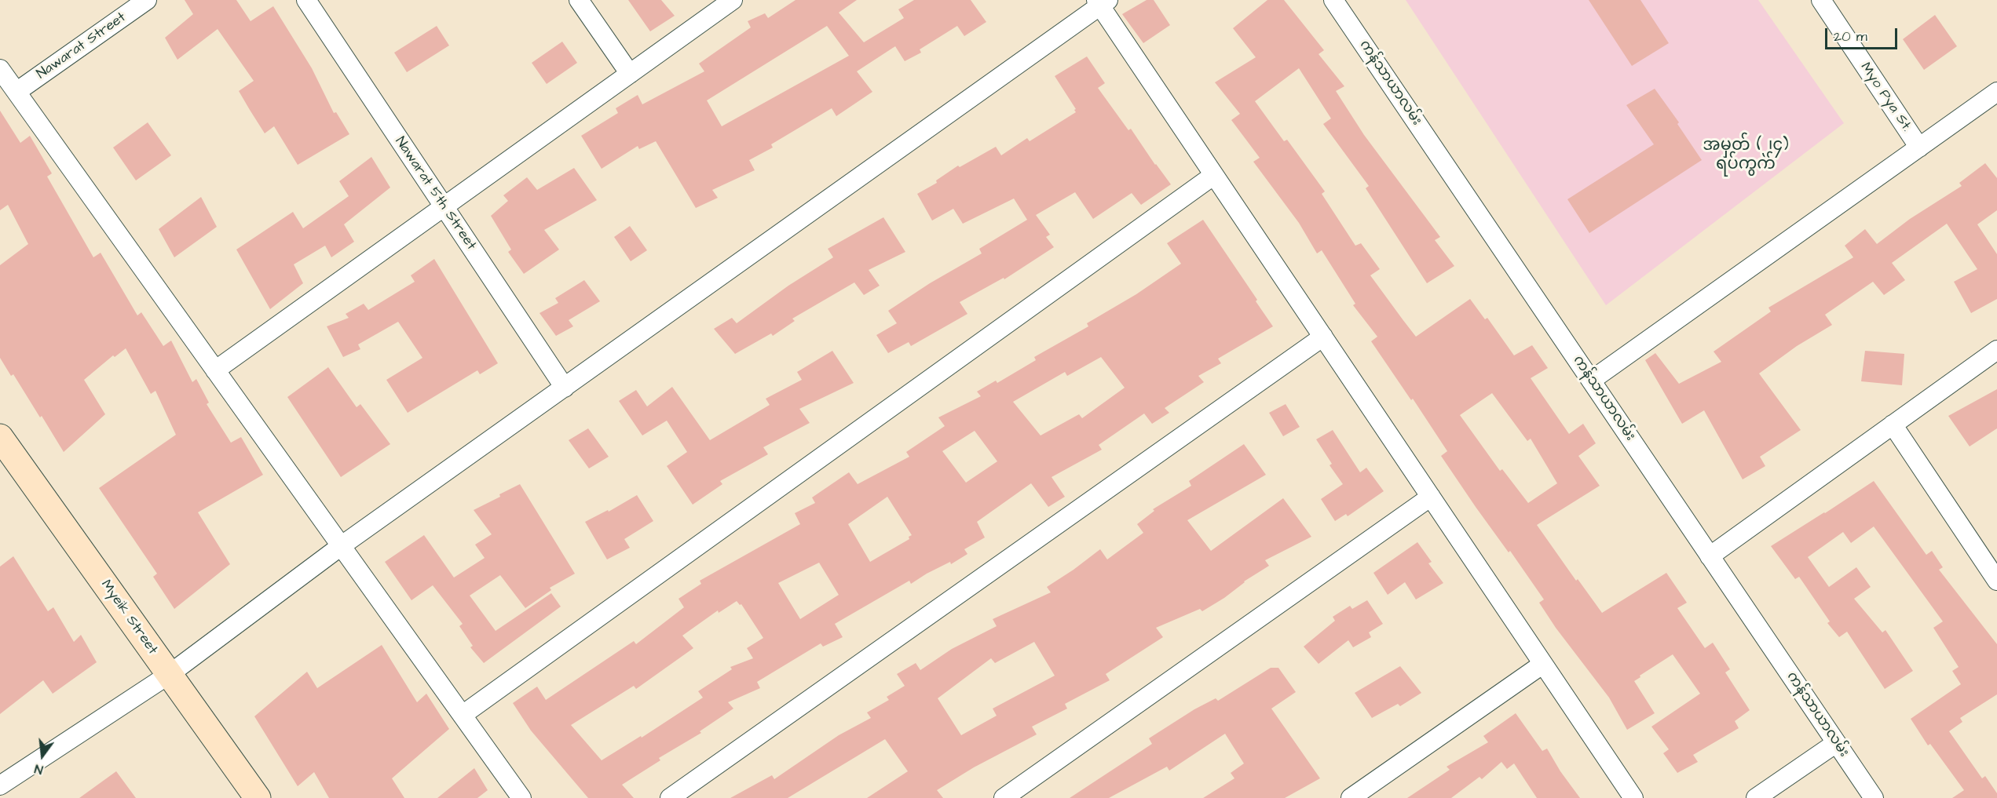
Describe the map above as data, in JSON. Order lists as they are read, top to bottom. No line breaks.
{"streets":{"street":["Nawarat Street","ကန်သာယာလမ်း","Myo Pya St.","Nawarat 5th Street","Myeik Street"]},"districts":["အမှတ် (၂၄) ရပ်ကွက်"],"scale_bar":"20 m","north":"bottom"}
